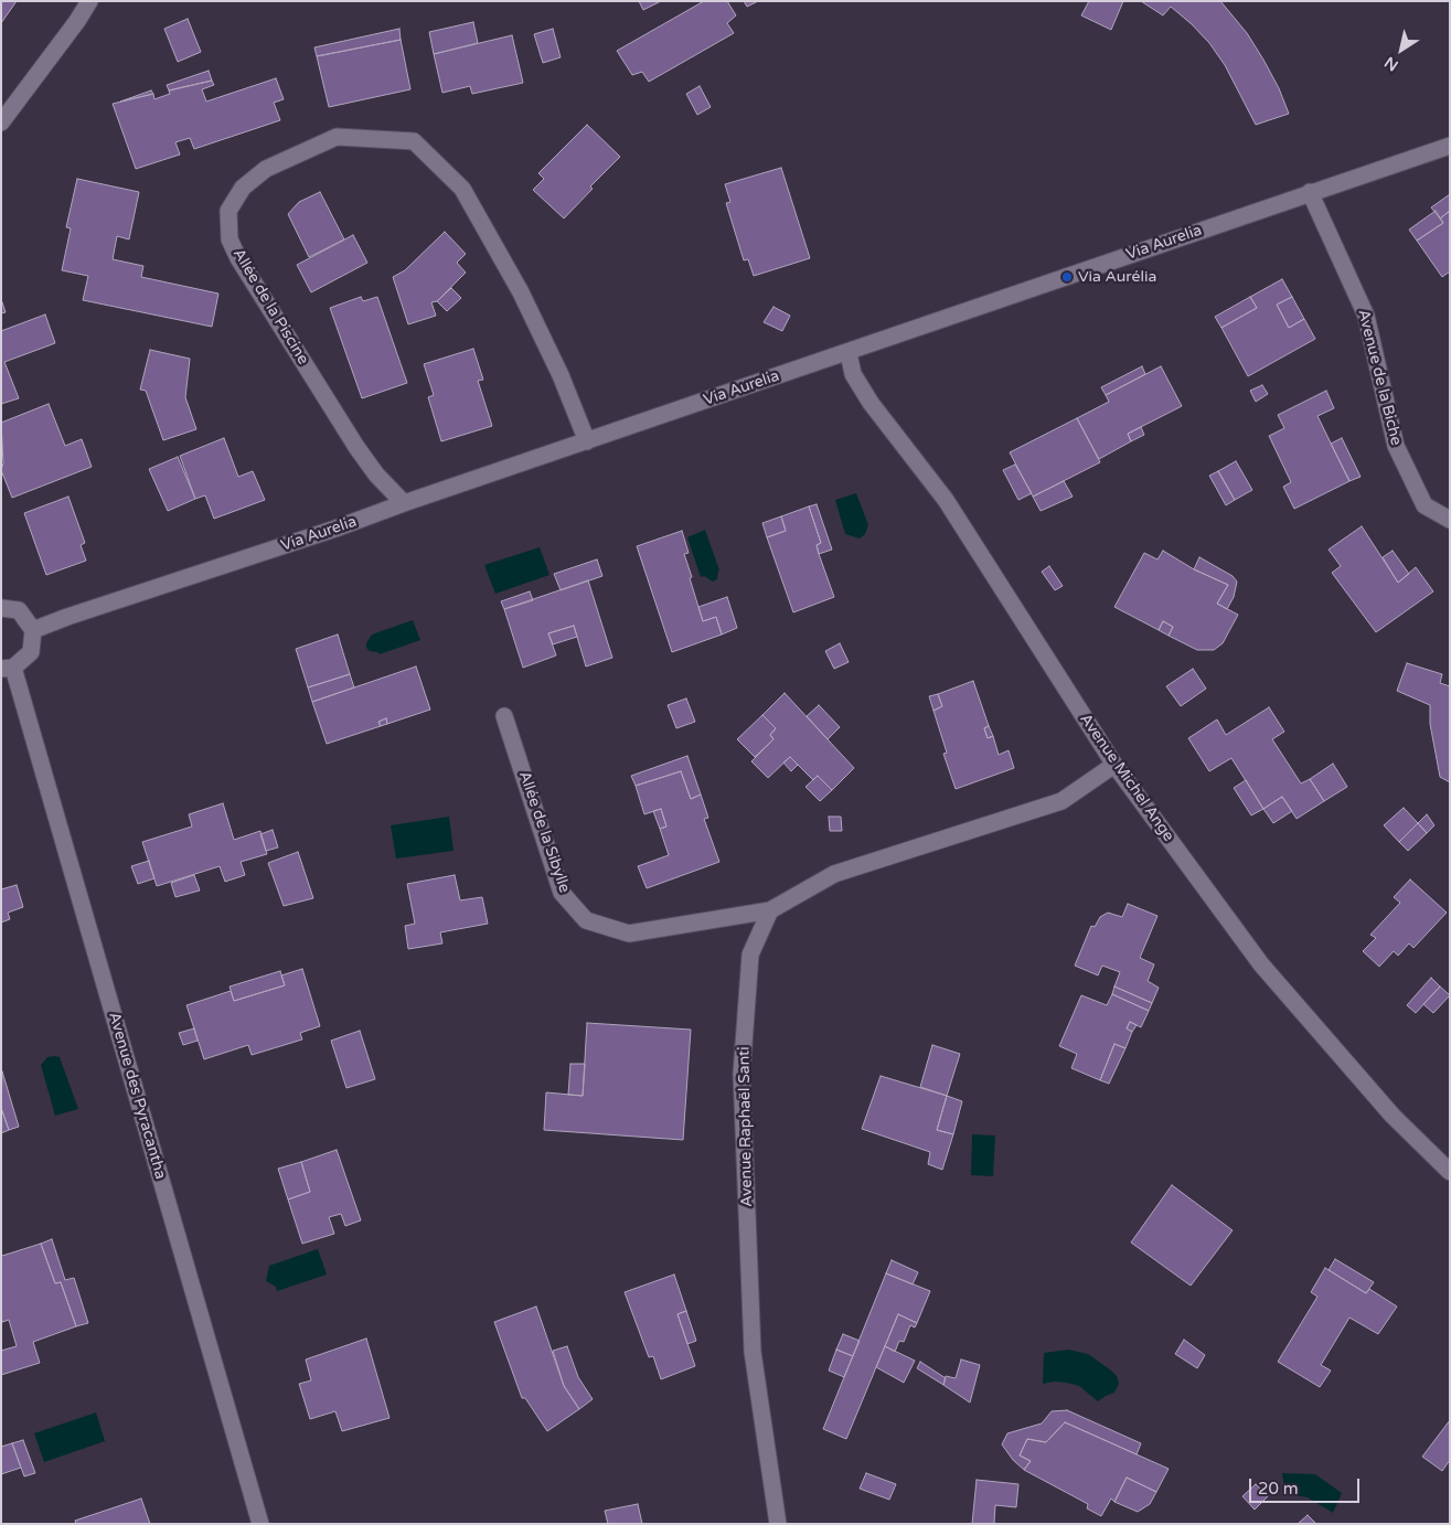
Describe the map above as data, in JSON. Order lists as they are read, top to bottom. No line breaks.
{"streets":{"street":["Via Aurelia","Allée de la Piscine","Avenue de la Biche","Avenue Michel Ange","Allée de la Sibylle","Avenue des Pyracantha","Avenue Raphaël Santi"]},"crossings":[["Via Aurelia","Allée de la Piscine"],["Via Aurelia","Avenue de la Biche"],["Via Aurelia","Avenue Michel Ange"],["Allée de la Sibylle","Avenue Raphaël Santi"]],"places":["Via Aurélia"],"scale_bar":"20 m","north":"bottom left"}
